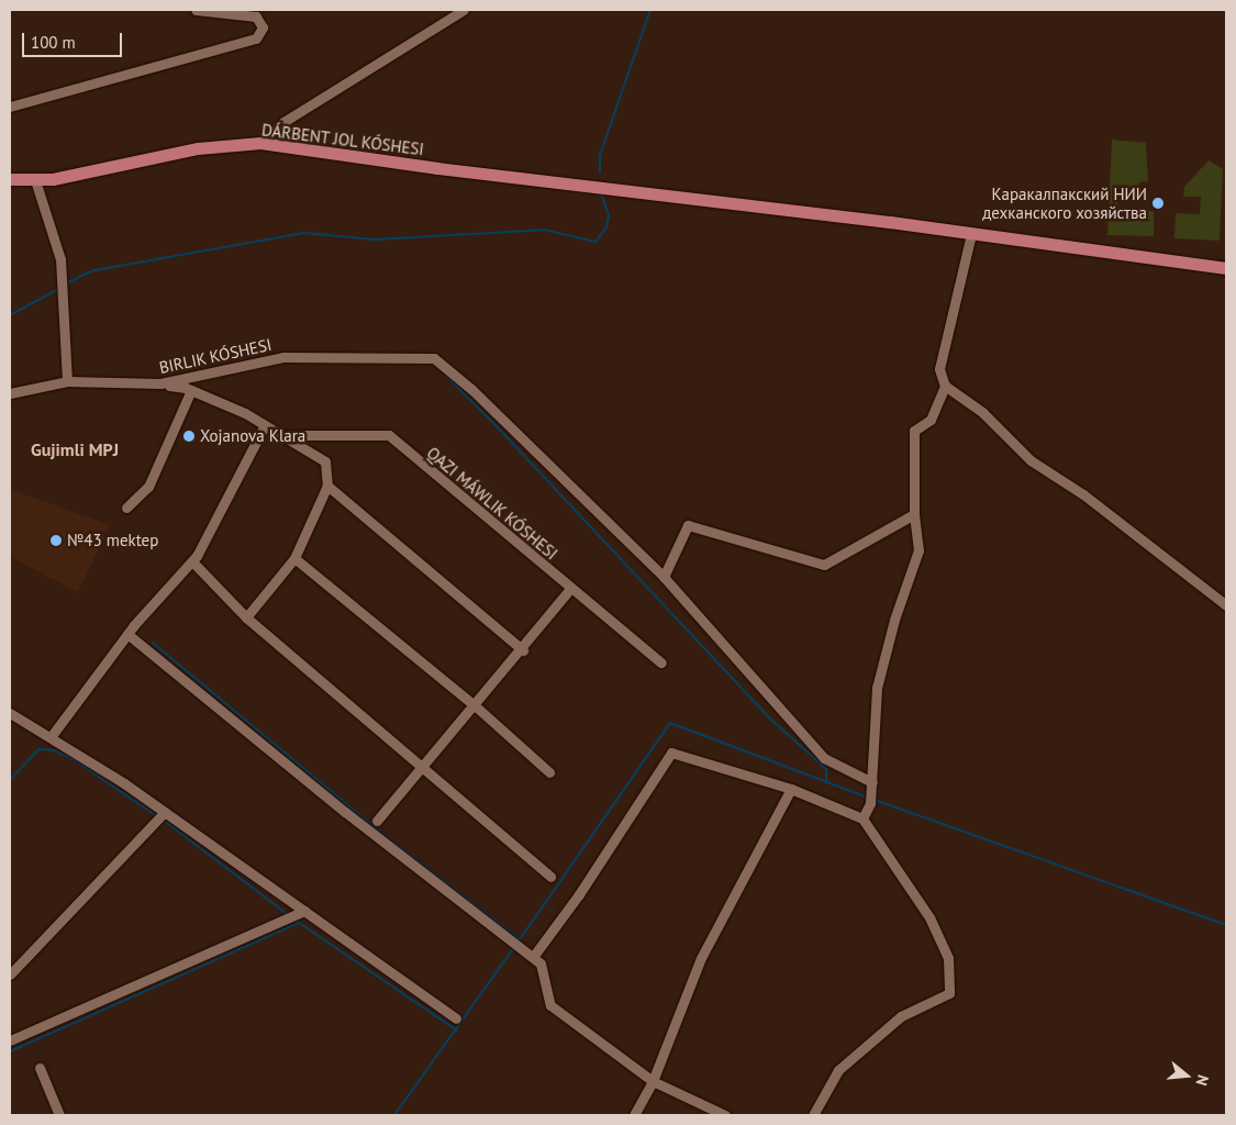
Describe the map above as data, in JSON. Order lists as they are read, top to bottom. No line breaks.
{"streets":{"main road":["DÁRBENT JOL KÓSHESI"],"street":["BIRLIK KÓSHESI"]},"districts":["Gujimli MPJ"],"places":["Каракалпакский НИИ дехканского хозяйства","Xojanova Klara","№43 mektep"],"scale_bar":"100 m","north":"right"}
